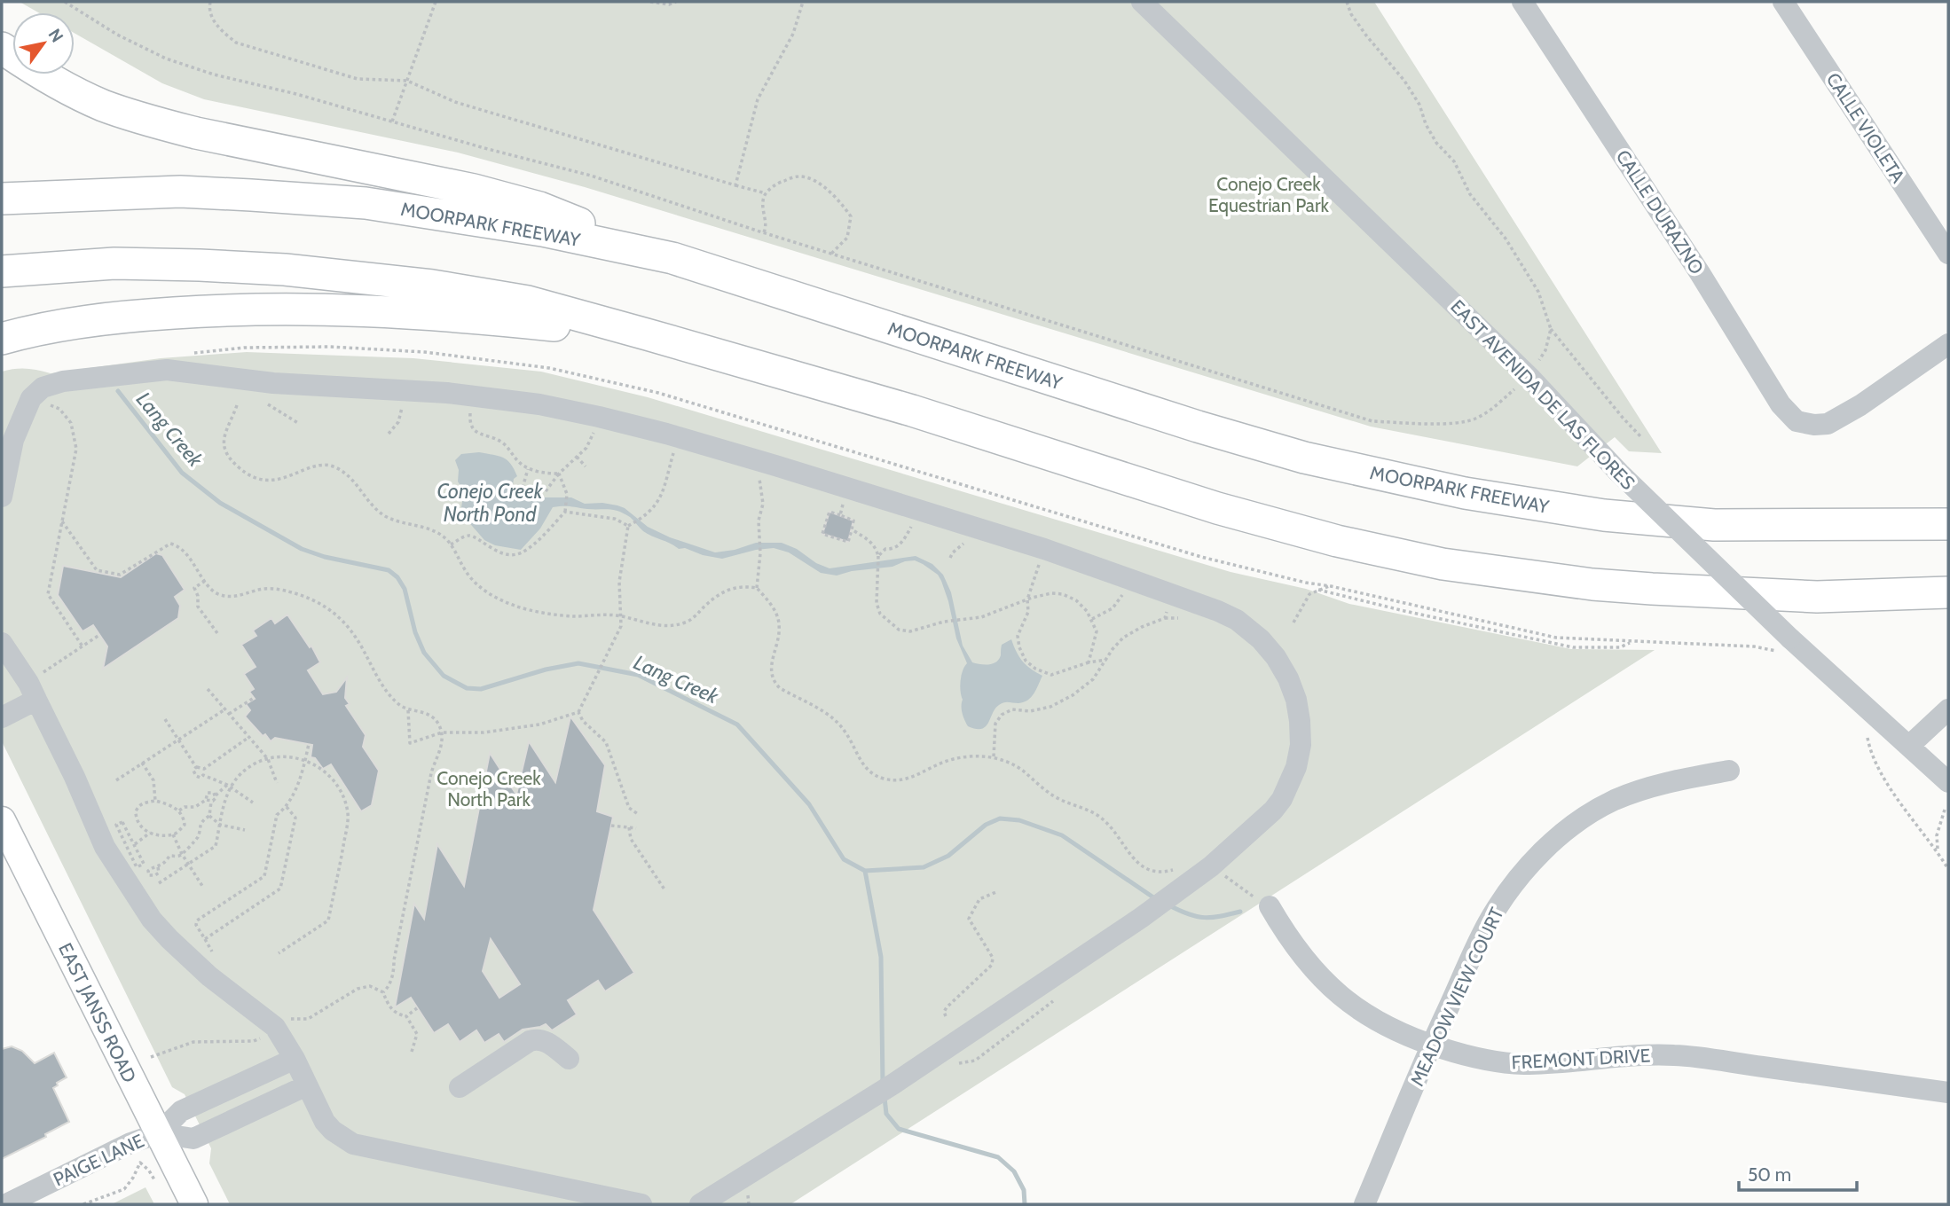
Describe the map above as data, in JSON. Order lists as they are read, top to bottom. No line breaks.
{"streets":{"highway":["MOORPARK FREEWAY"],"main road":["EAST JANSS ROAD"],"street":["CALLE VIOLETA","CALLE DURAZNO","EAST AVENIDA DE LAS FLORES","MEADOW VIEW COURT","FREMONT DRIVE","PAIGE LANE"]},"crossings":[["MEADOW VIEW COURT","FREMONT DRIVE"],["EAST JANSS ROAD","PAIGE LANE"]],"water":["Lang Creek","Conejo Creek North Pond"],"parks":["Conejo Creek Equestrian Park","Conejo Creek North Park"],"scale_bar":"50 m","north":"top right"}
